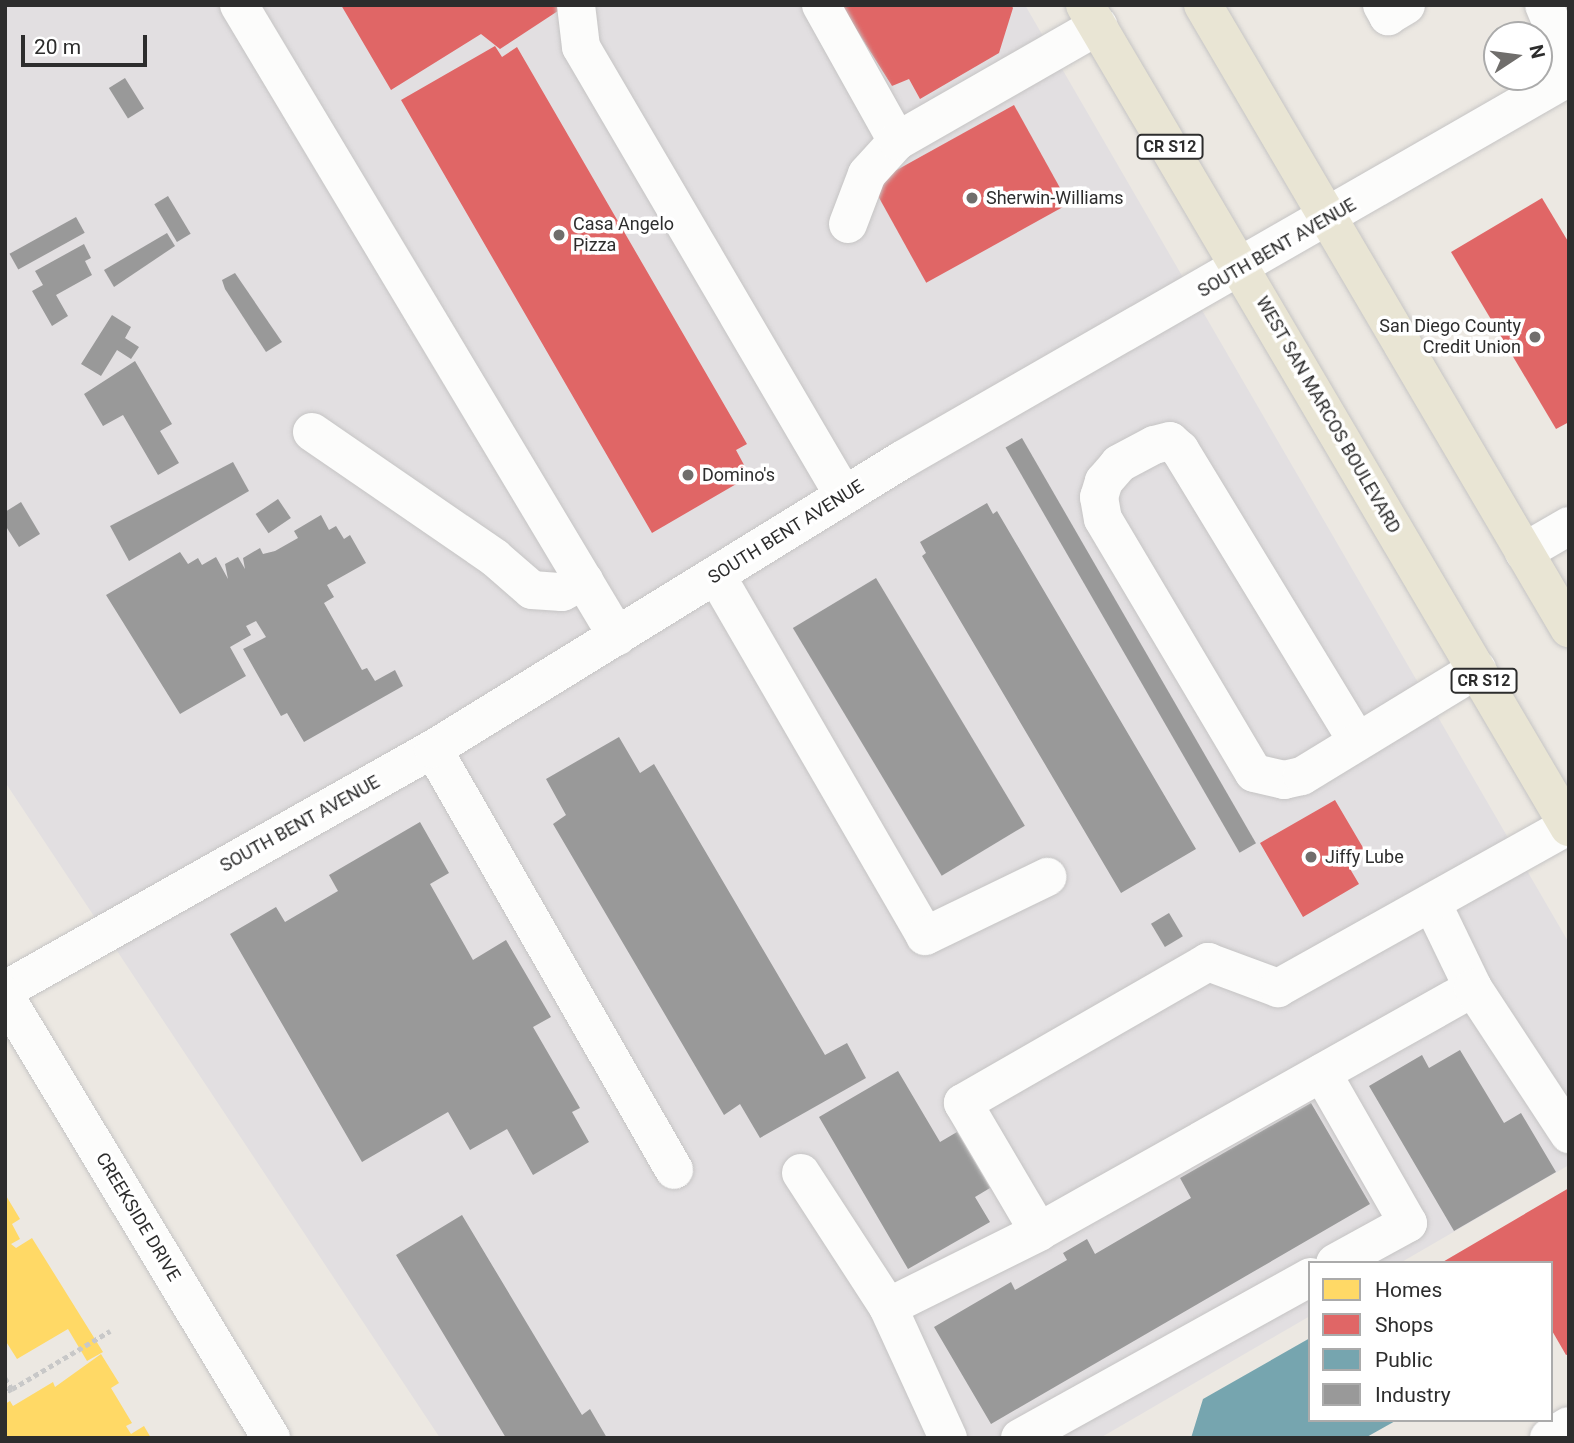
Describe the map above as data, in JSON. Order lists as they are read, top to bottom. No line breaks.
{"streets":{"main road":["CR S12","WEST SAN MARCOS BOULEVARD"],"street":["SOUTH BENT AVENUE","CREEKSIDE DRIVE"]},"crossings":[["SOUTH BENT AVENUE","WEST SAN MARCOS BOULEVARD"]],"places":["Sherwin-Williams","Casa Angelo Pizza","San Diego County Credit Union","Domino's","Jiffy Lube"],"legend":["Homes","Shops","Public","Industry"],"scale_bar":"20 m","north":"right"}
